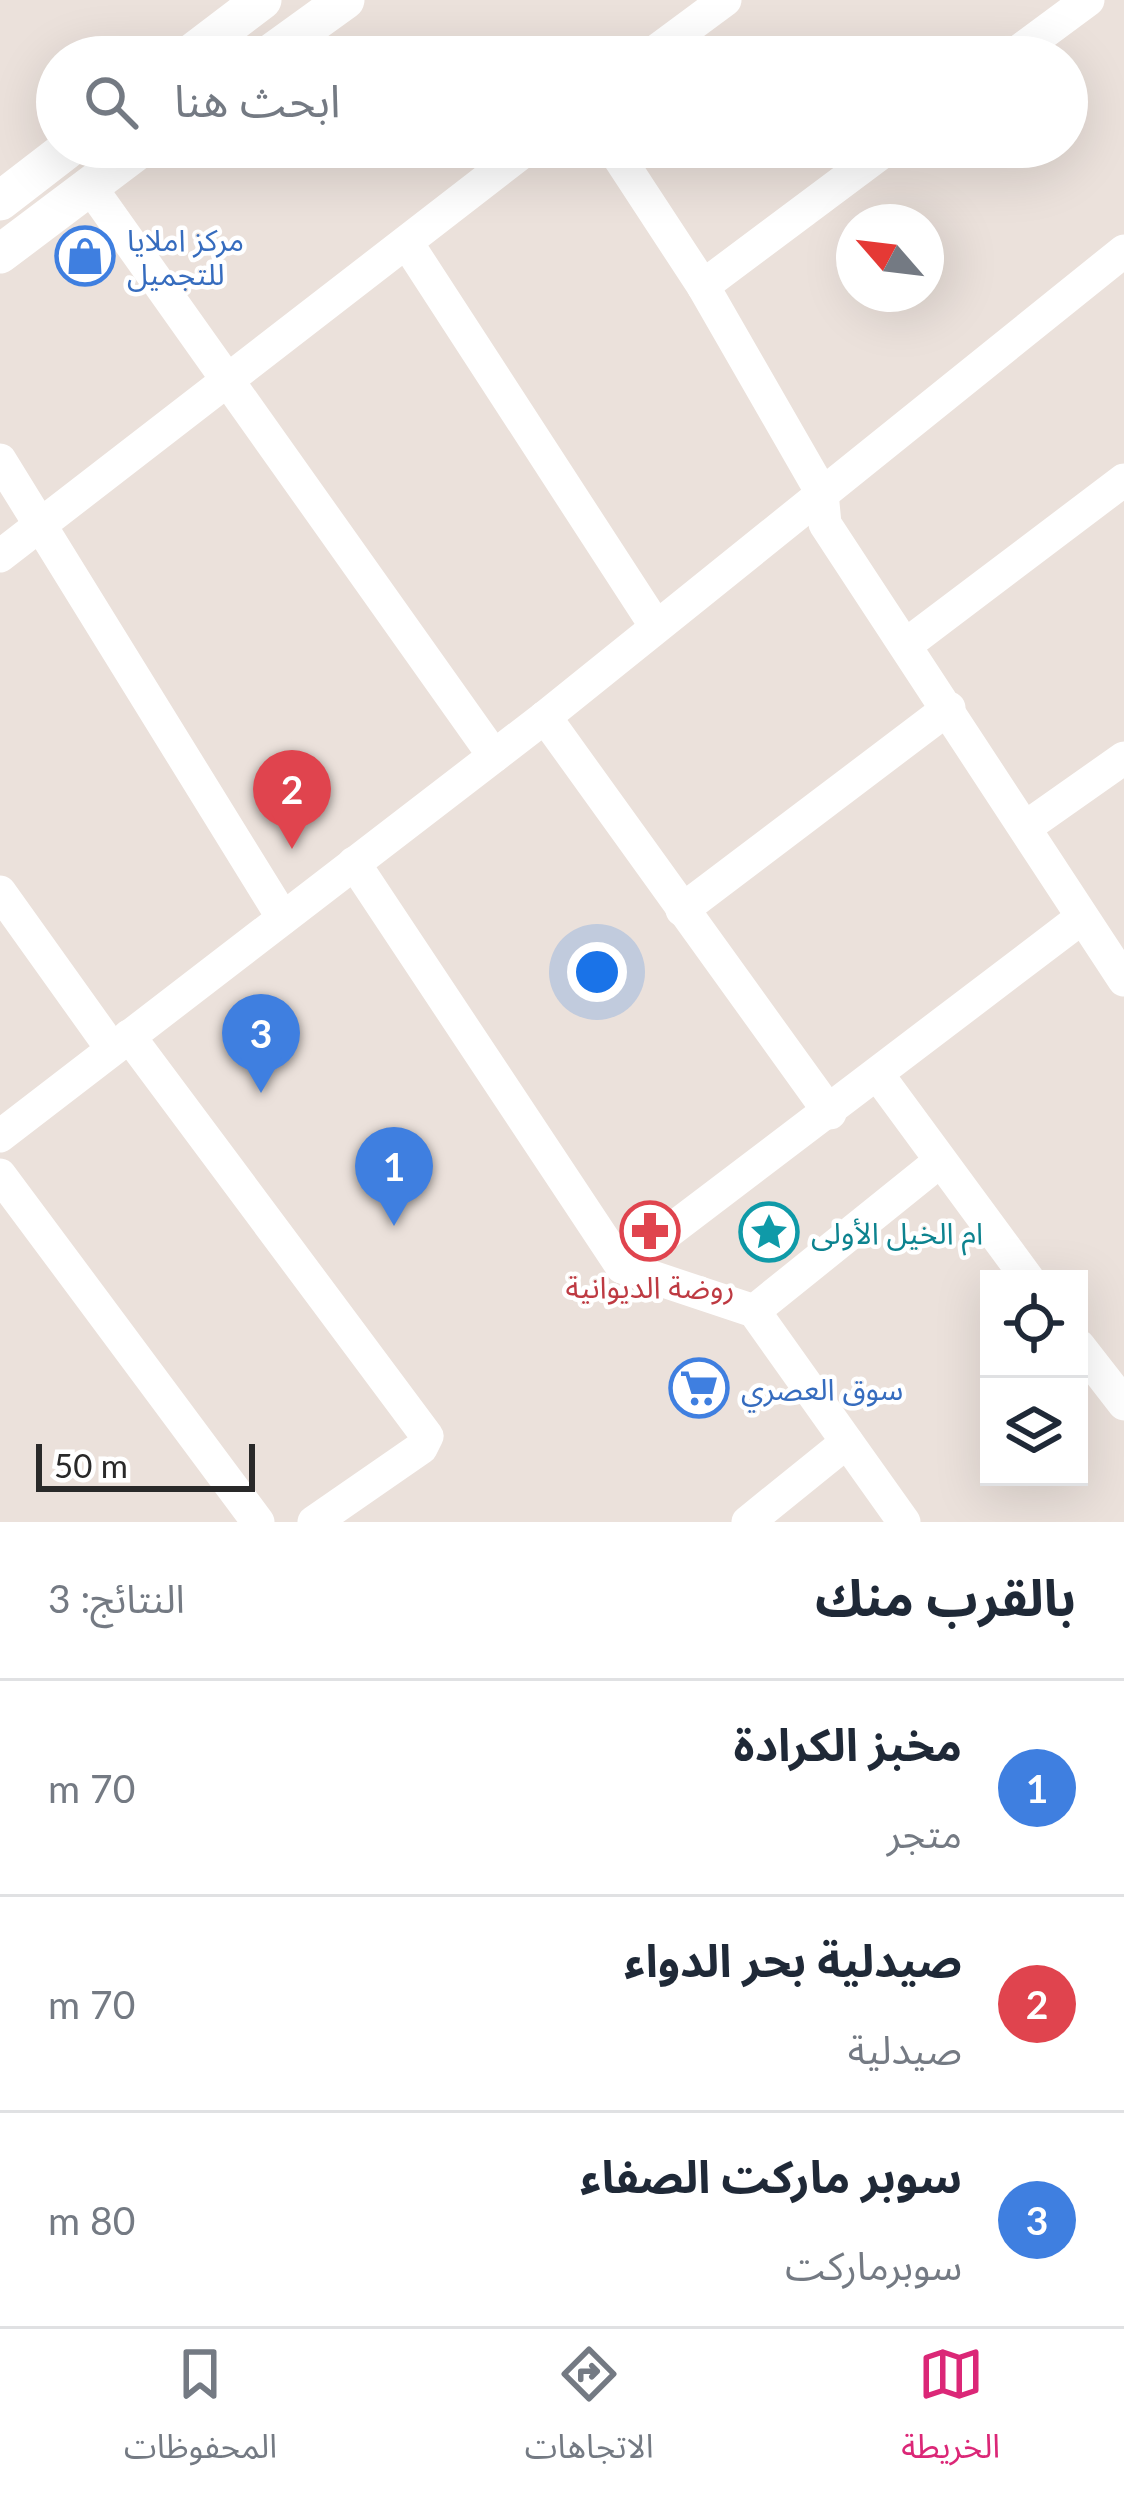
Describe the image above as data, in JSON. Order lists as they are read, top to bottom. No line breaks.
{"places":{"shop":["مركز املايا للتجميل"],"pharmacy":["روضة الديوانية"],"place":["ام الخيل الأولى"],"supermarket":["سوق العصري"]},"scale_bar":"50 m","north":"top left","page":{"search":"ابحث هنا","pins":["2","3","1"],"scale":"50 m","heading":["بالقرب منك","النتائج: 3"],"list":[{"mark":"1","name":"مخبز الكرادة","note":"متجر","value":"70 m"},{"mark":"2","name":"صيدلية بحر الدواء","note":"صيدلية","value":"70 m"},{"mark":"3","name":"سوبر ماركت الصفاء","note":"سوبرماركت","value":"80 m"}],"nav":["الخريطة","الاتجاهات","المحفوظات"]}}
